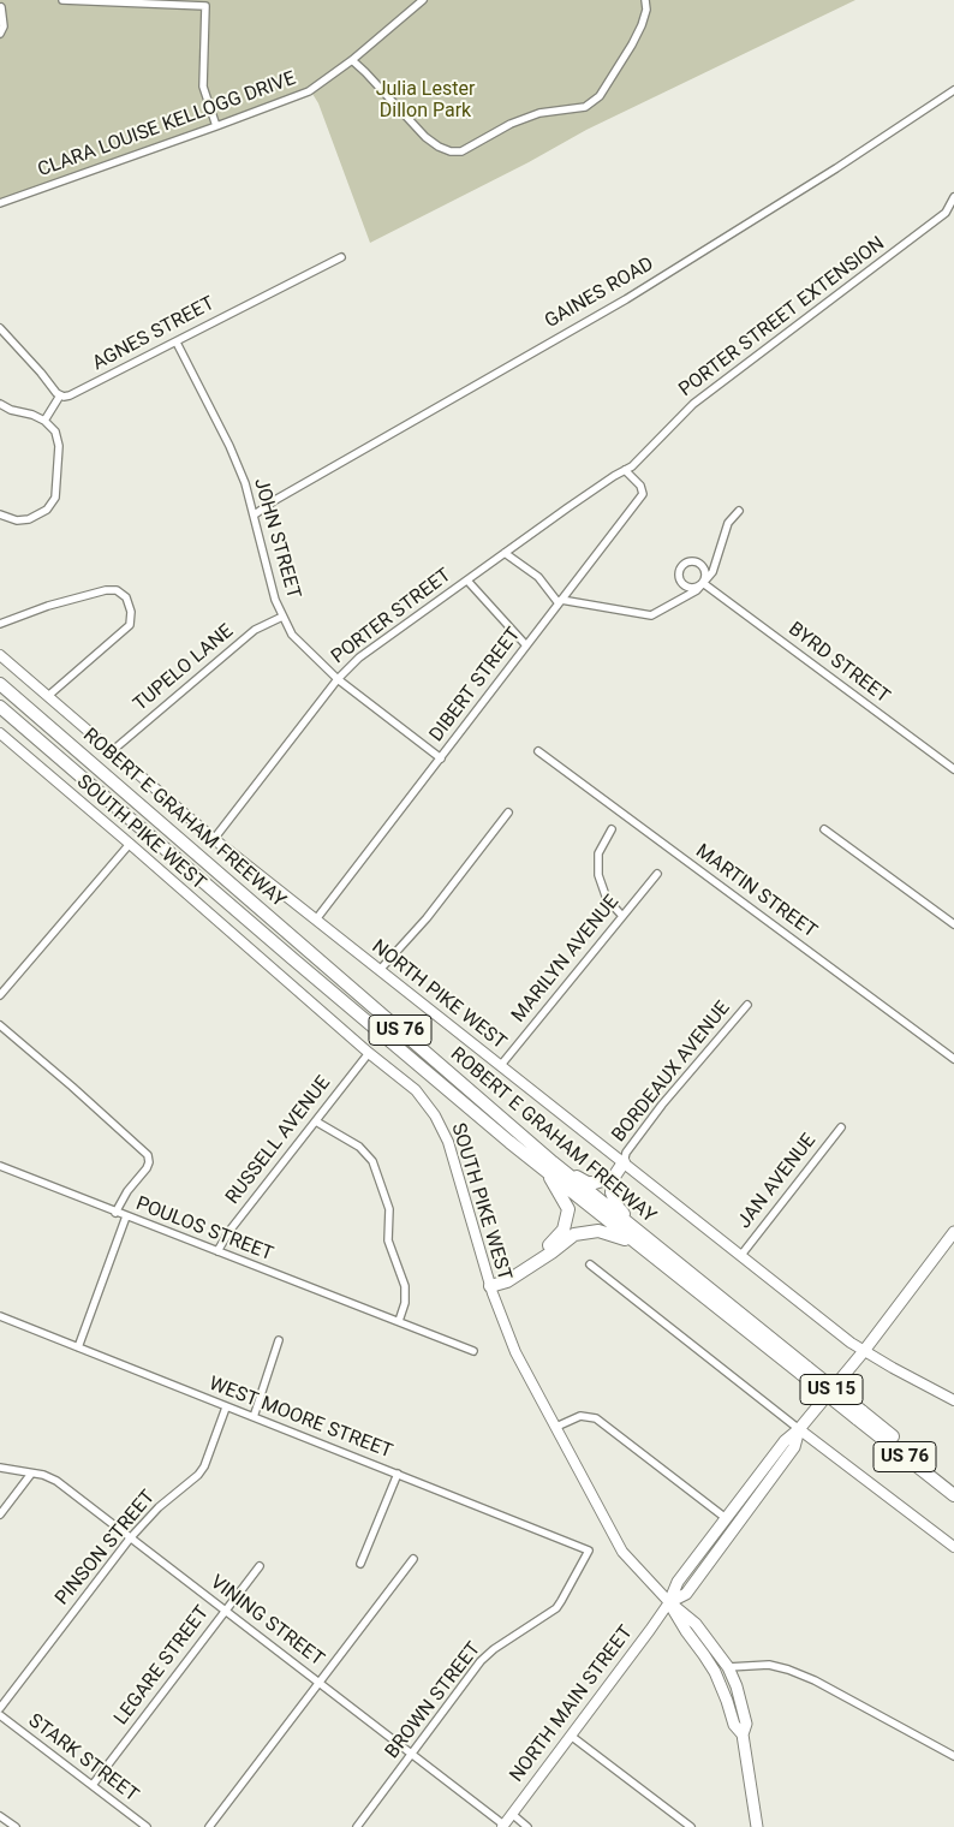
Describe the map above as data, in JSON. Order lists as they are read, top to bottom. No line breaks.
{"streets":{"highway":["ROBERT E GRAHAM FREEWAY","US 76"],"main road":["SOUTH PIKE WEST","NORTH PIKE WEST","US 15","NORTH MAIN STREET"],"street":["CLARA LOUISE KELLOGG DRIVE","GAINES ROAD","PORTER STREET EXTENSION","AGNES STREET","JOHN STREET","PORTER STREET","BYRD STREET","TUPELO LANE","DIBERT STREET","MARTIN STREET","MARILYN AVENUE","BORDEAUX AVENUE","RUSSELL AVENUE","JAN AVENUE","POULOS STREET","WEST MOORE STREET","PINSON STREET","VINING STREET","LEGARE STREET","BROWN STREET","STARK STREET"]},"crossings":[["GAINES ROAD","JOHN STREET"],["PORTER STREET EXTENSION","PORTER STREET"],["PORTER STREET EXTENSION","DIBERT STREET"],["AGNES STREET","JOHN STREET"],["JOHN STREET","PORTER STREET"],["JOHN STREET","TUPELO LANE"],["JOHN STREET","DIBERT STREET"],["PORTER STREET","DIBERT STREET"],["PORTER STREET","NORTH PIKE WEST"],["TUPELO LANE","NORTH PIKE WEST"],["DIBERT STREET","NORTH PIKE WEST"],["SOUTH PIKE WEST","RUSSELL AVENUE"],["SOUTH PIKE WEST","NORTH MAIN STREET"],["MARILYN AVENUE","NORTH PIKE WEST"],["NORTH PIKE WEST","BORDEAUX AVENUE"],["NORTH PIKE WEST","JAN AVENUE"],["NORTH PIKE WEST","US 15"],["RUSSELL AVENUE","POULOS STREET"],["WEST MOORE STREET","PINSON STREET"],["WEST MOORE STREET","BROWN STREET"],["PINSON STREET","VINING STREET"],["VINING STREET","LEGARE STREET"],["VINING STREET","BROWN STREET"],["VINING STREET","NORTH MAIN STREET"],["LEGARE STREET","STARK STREET"]],"parks":["Julia Lester Dillon Park"]}
